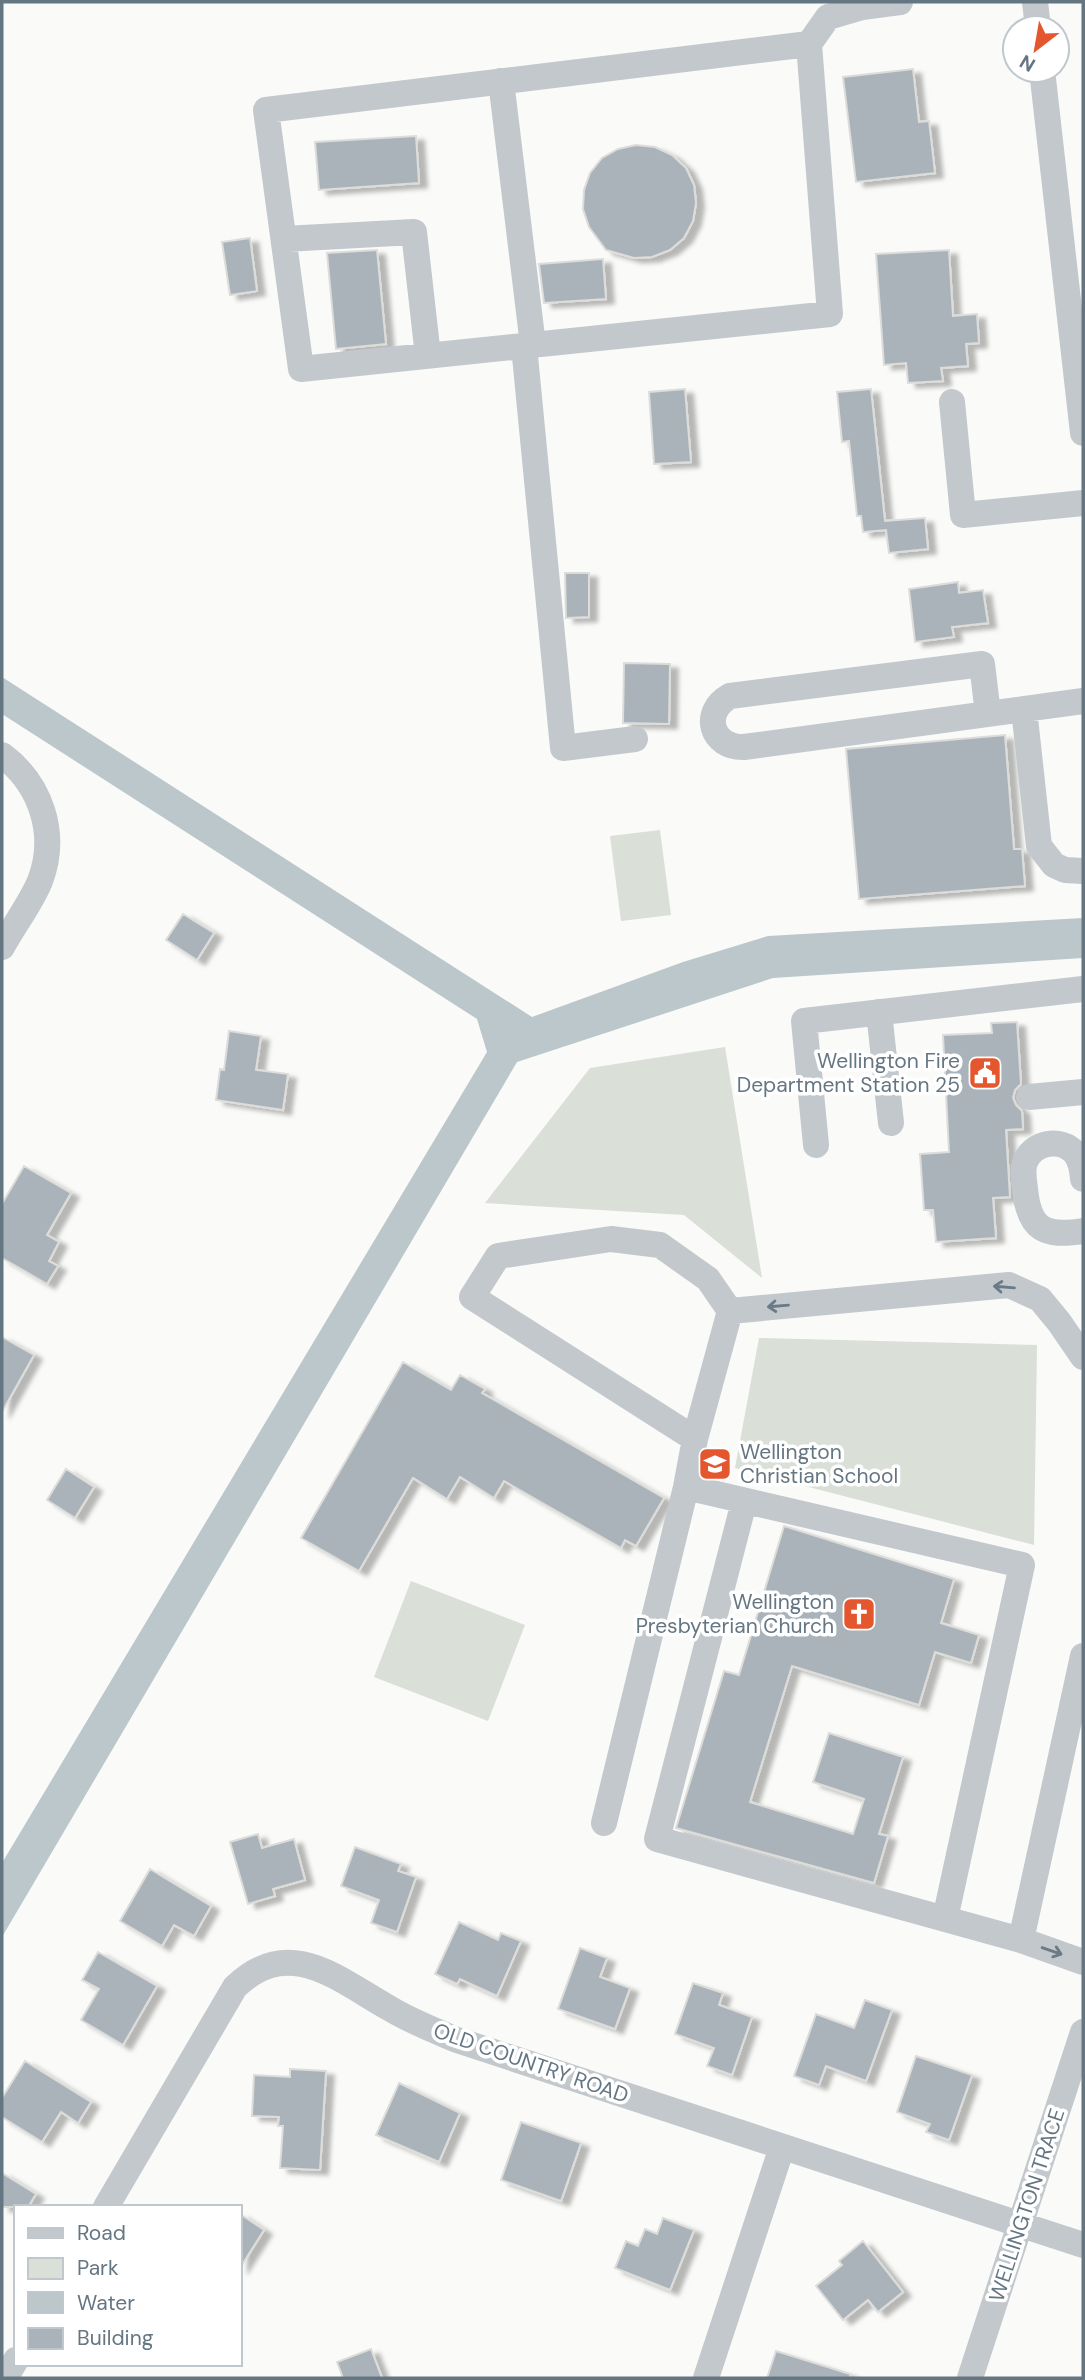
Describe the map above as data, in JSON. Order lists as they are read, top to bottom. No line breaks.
{"streets":{"street":["OLD COUNTRY ROAD","WELLINGTON TRACE"]},"crossings":[["OLD COUNTRY ROAD","WELLINGTON TRACE"]],"places":{"public building":["Wellington Fire Department Station 25"],"school or university":["Wellington Christian School"],"church":["Wellington Presbyterian Church"]},"legend":["Road","Park","Water","Building"],"north":"bottom left"}
